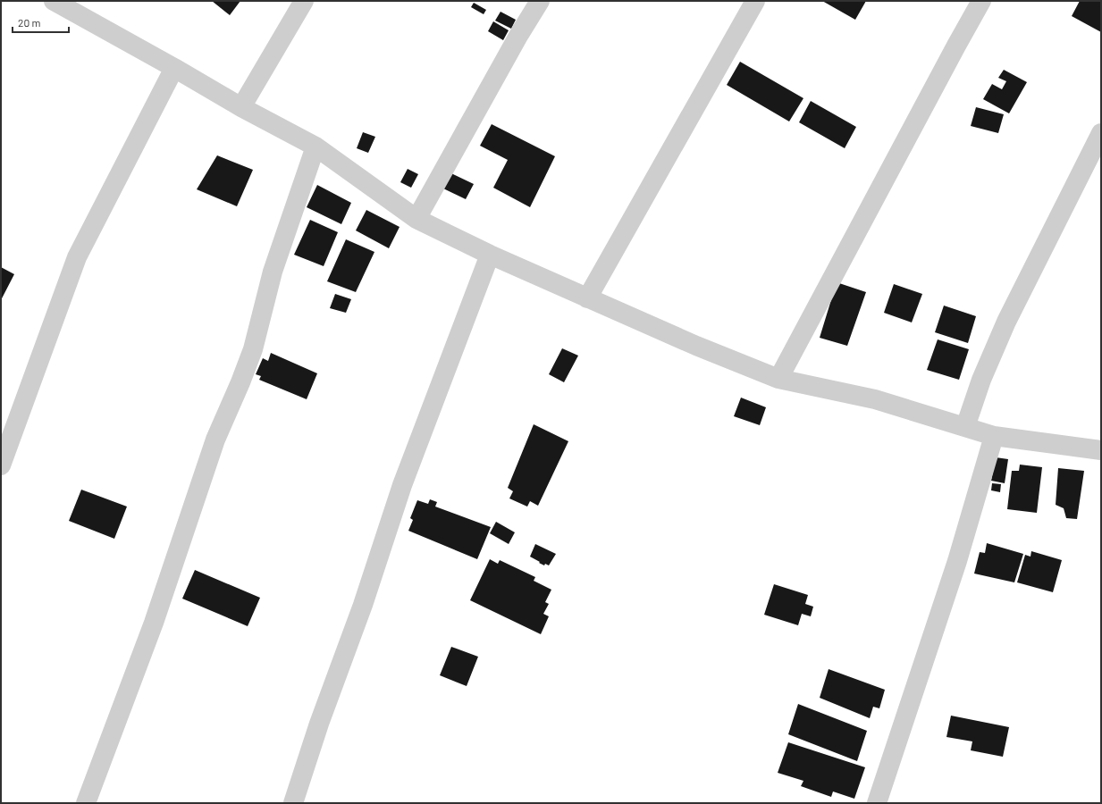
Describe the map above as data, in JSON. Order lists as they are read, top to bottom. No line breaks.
{"scale_bar":"20 m"}
